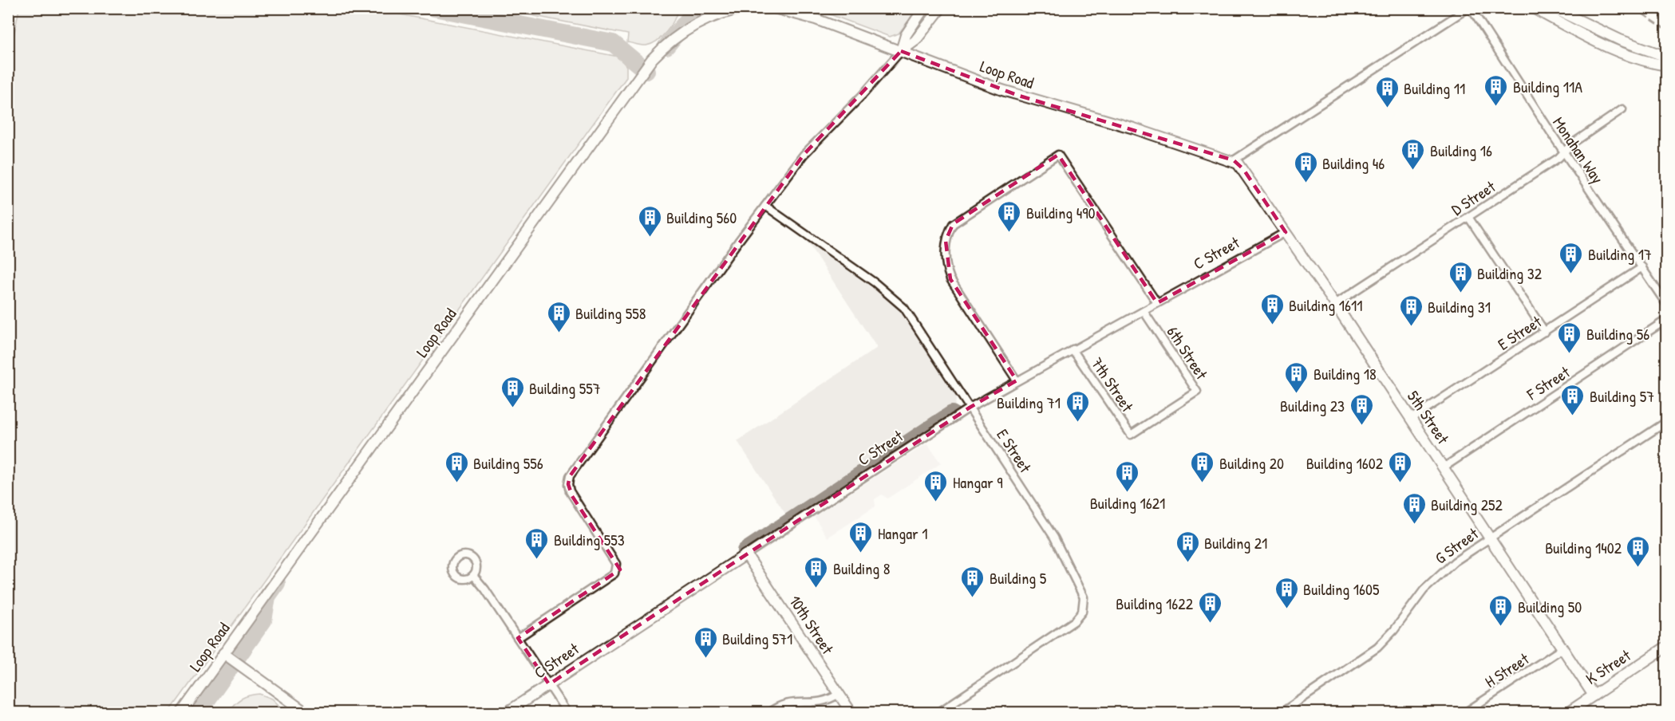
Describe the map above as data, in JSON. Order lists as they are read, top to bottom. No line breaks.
{"streets":{"street":["Loop Road","Monahan Way","D Street","C Street","E Street","6th Street","F Street","7th Street","5th Street","G Street","10th Street","K Street","H Street"]},"crossings":[["Loop Road","5th Street"],["Monahan Way","D Street"],["Monahan Way","E Street"],["D Street","5th Street"],["C Street","E Street"],["C Street","6th Street"],["C Street","7th Street"],["C Street","5th Street"],["C Street","10th Street"],["E Street","5th Street"],["6th Street","7th Street"],["F Street","5th Street"],["5th Street","G Street"],["5th Street","K Street"],["5th Street","H Street"]],"places":{"building":["Building 11A","Building 11","Building 16","Building 46","Building 490","Building 560","Building 17","Building 32","Building 1611","Building 31","Building 558","Building 56","Building 18","Building 557","Building 57","Building 71","Building 23","Building 556","Building 20","Building 1602","Building 1621","Hangar 9","Building 252","Hangar 1","Building 553","Building 21","Building 1402","Building 8","Building 5","Building 1605","Building 1622","Building 50","Building 571"]}}
